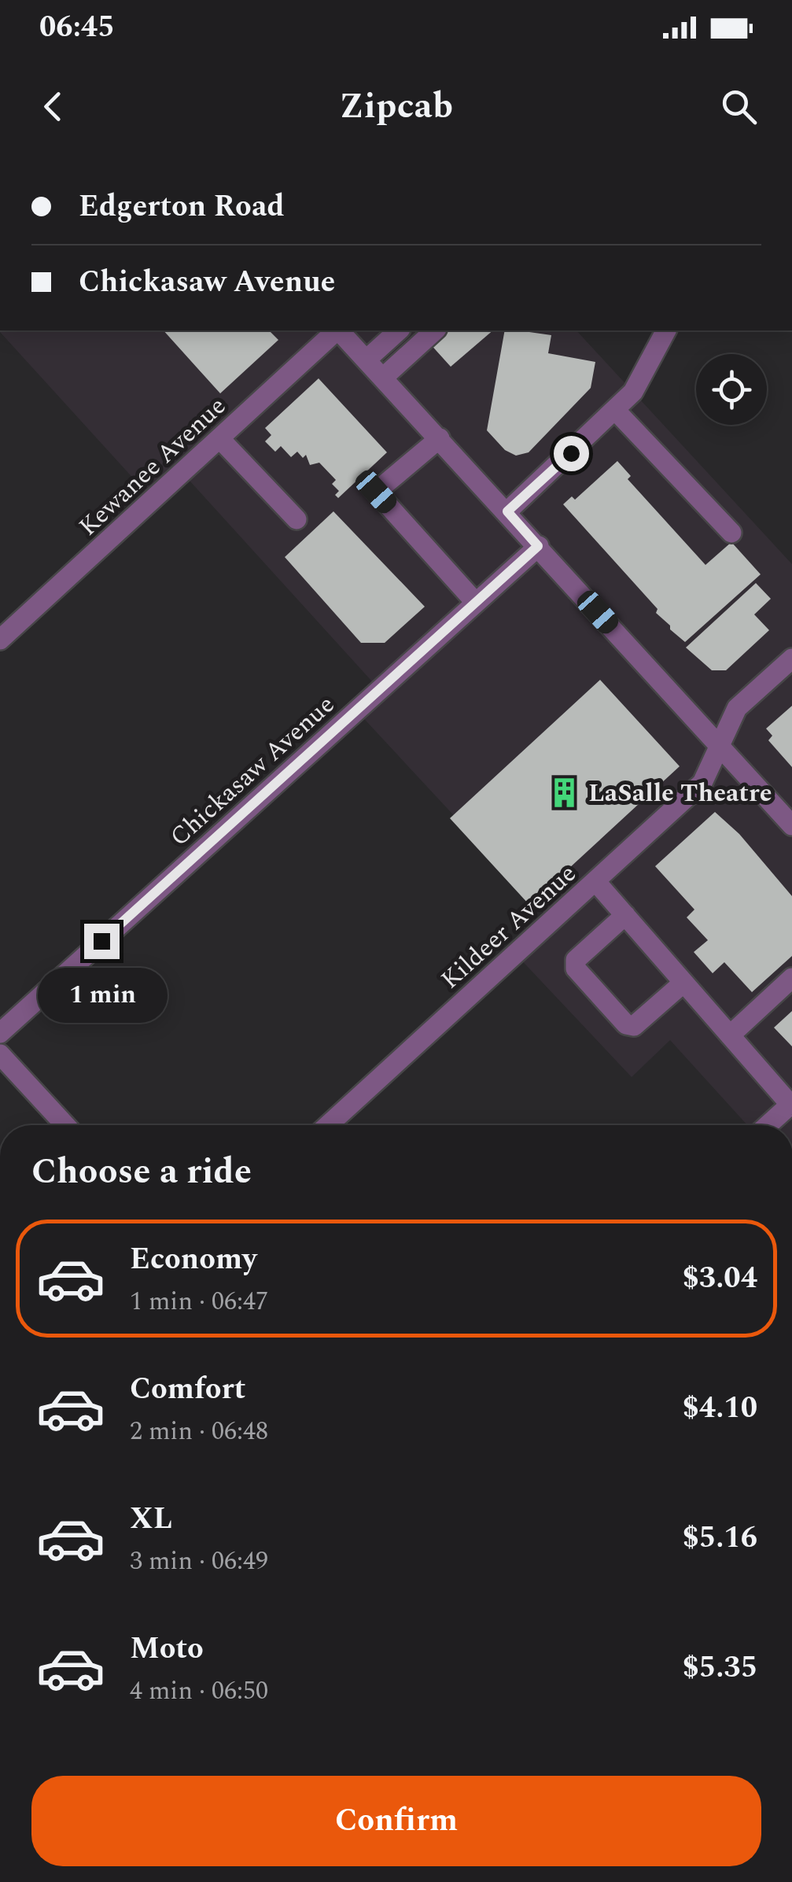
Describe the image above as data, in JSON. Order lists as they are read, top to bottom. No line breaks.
{"streets":{"street":["Kewanee Avenue","Chickasaw Avenue","Kildeer Avenue"]},"places":{"building":["LaSalle Theatre"]},"page":{"status":"06:45","header":"Zipcab","banner":["Edgerton Road","Chickasaw Avenue"],"bubble":"1 min","heading":"Choose a ride","list":[{"name":"Economy","note":"1 min · 06:47","value":"$3.04"},{"name":"Comfort","note":"2 min · 06:48","value":"$4.10"},{"name":"XL","note":"3 min · 06:49","value":"$5.16"},{"name":"Moto","note":"4 min · 06:50","value":"$5.35"}],"buttons":"Confirm"}}
